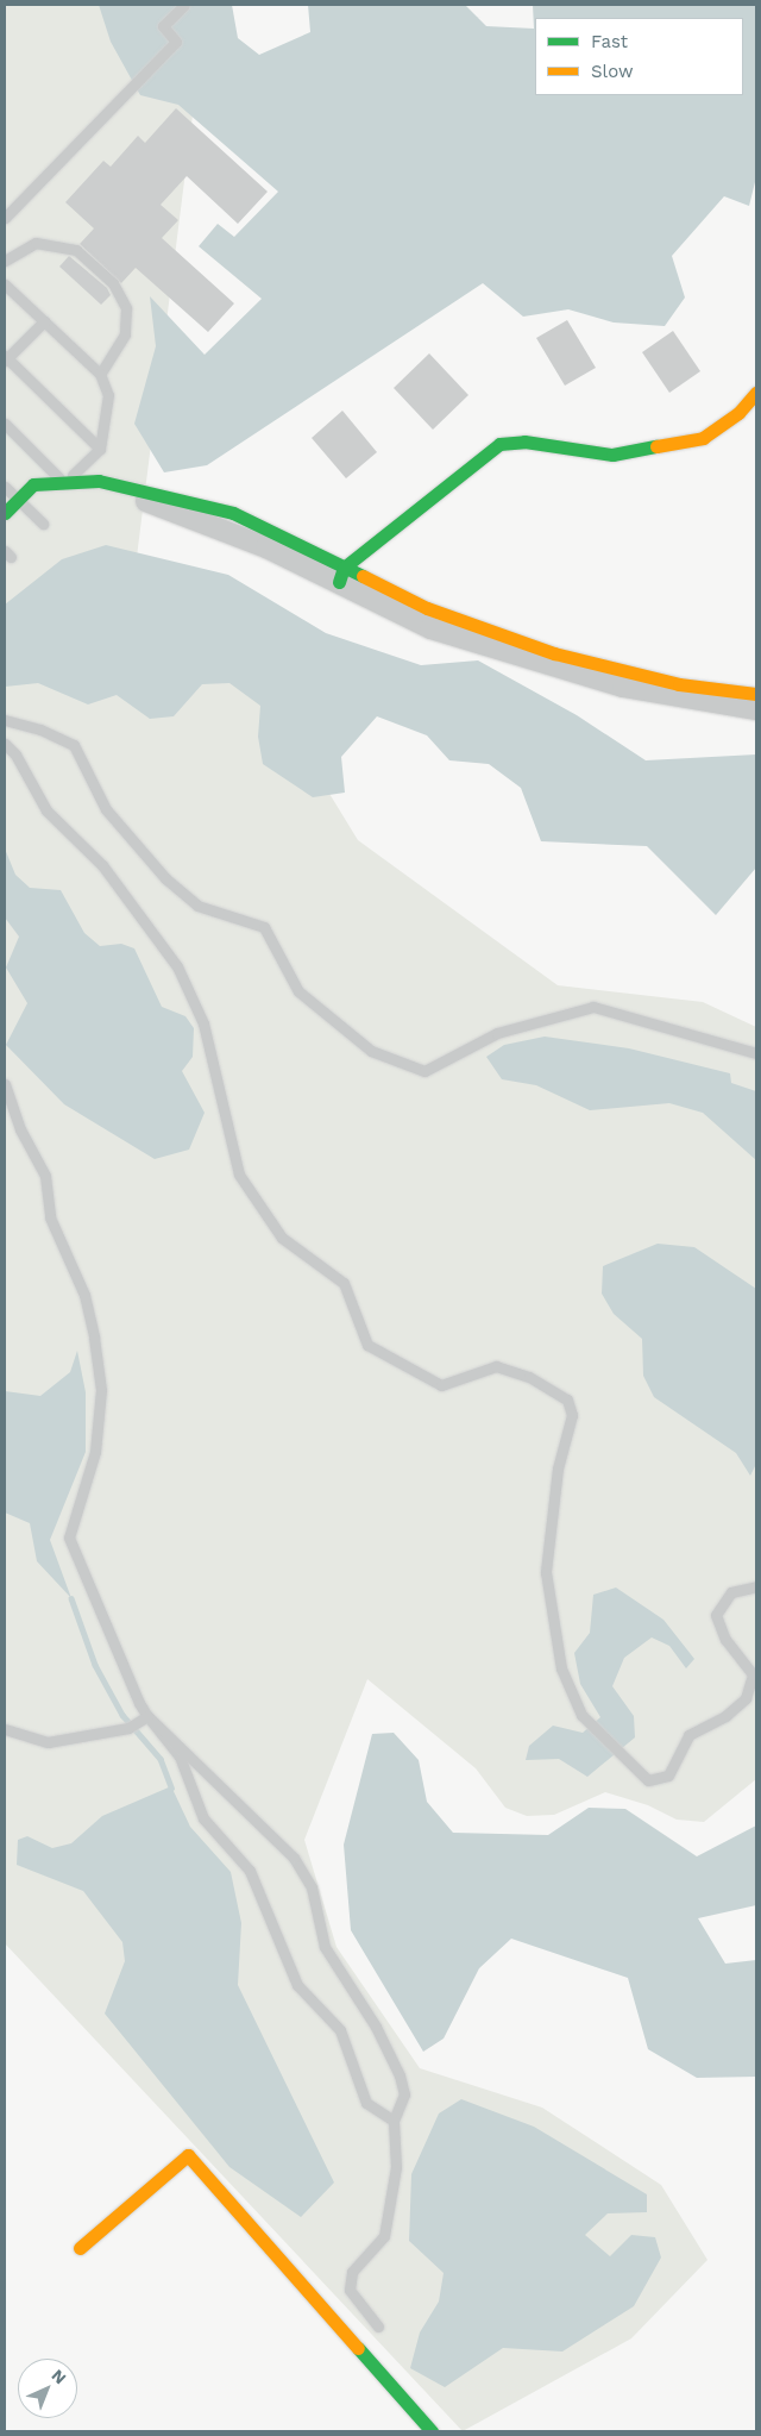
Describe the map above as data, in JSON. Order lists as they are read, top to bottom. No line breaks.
{"legend":["Fast","Slow"],"north":"top right"}
